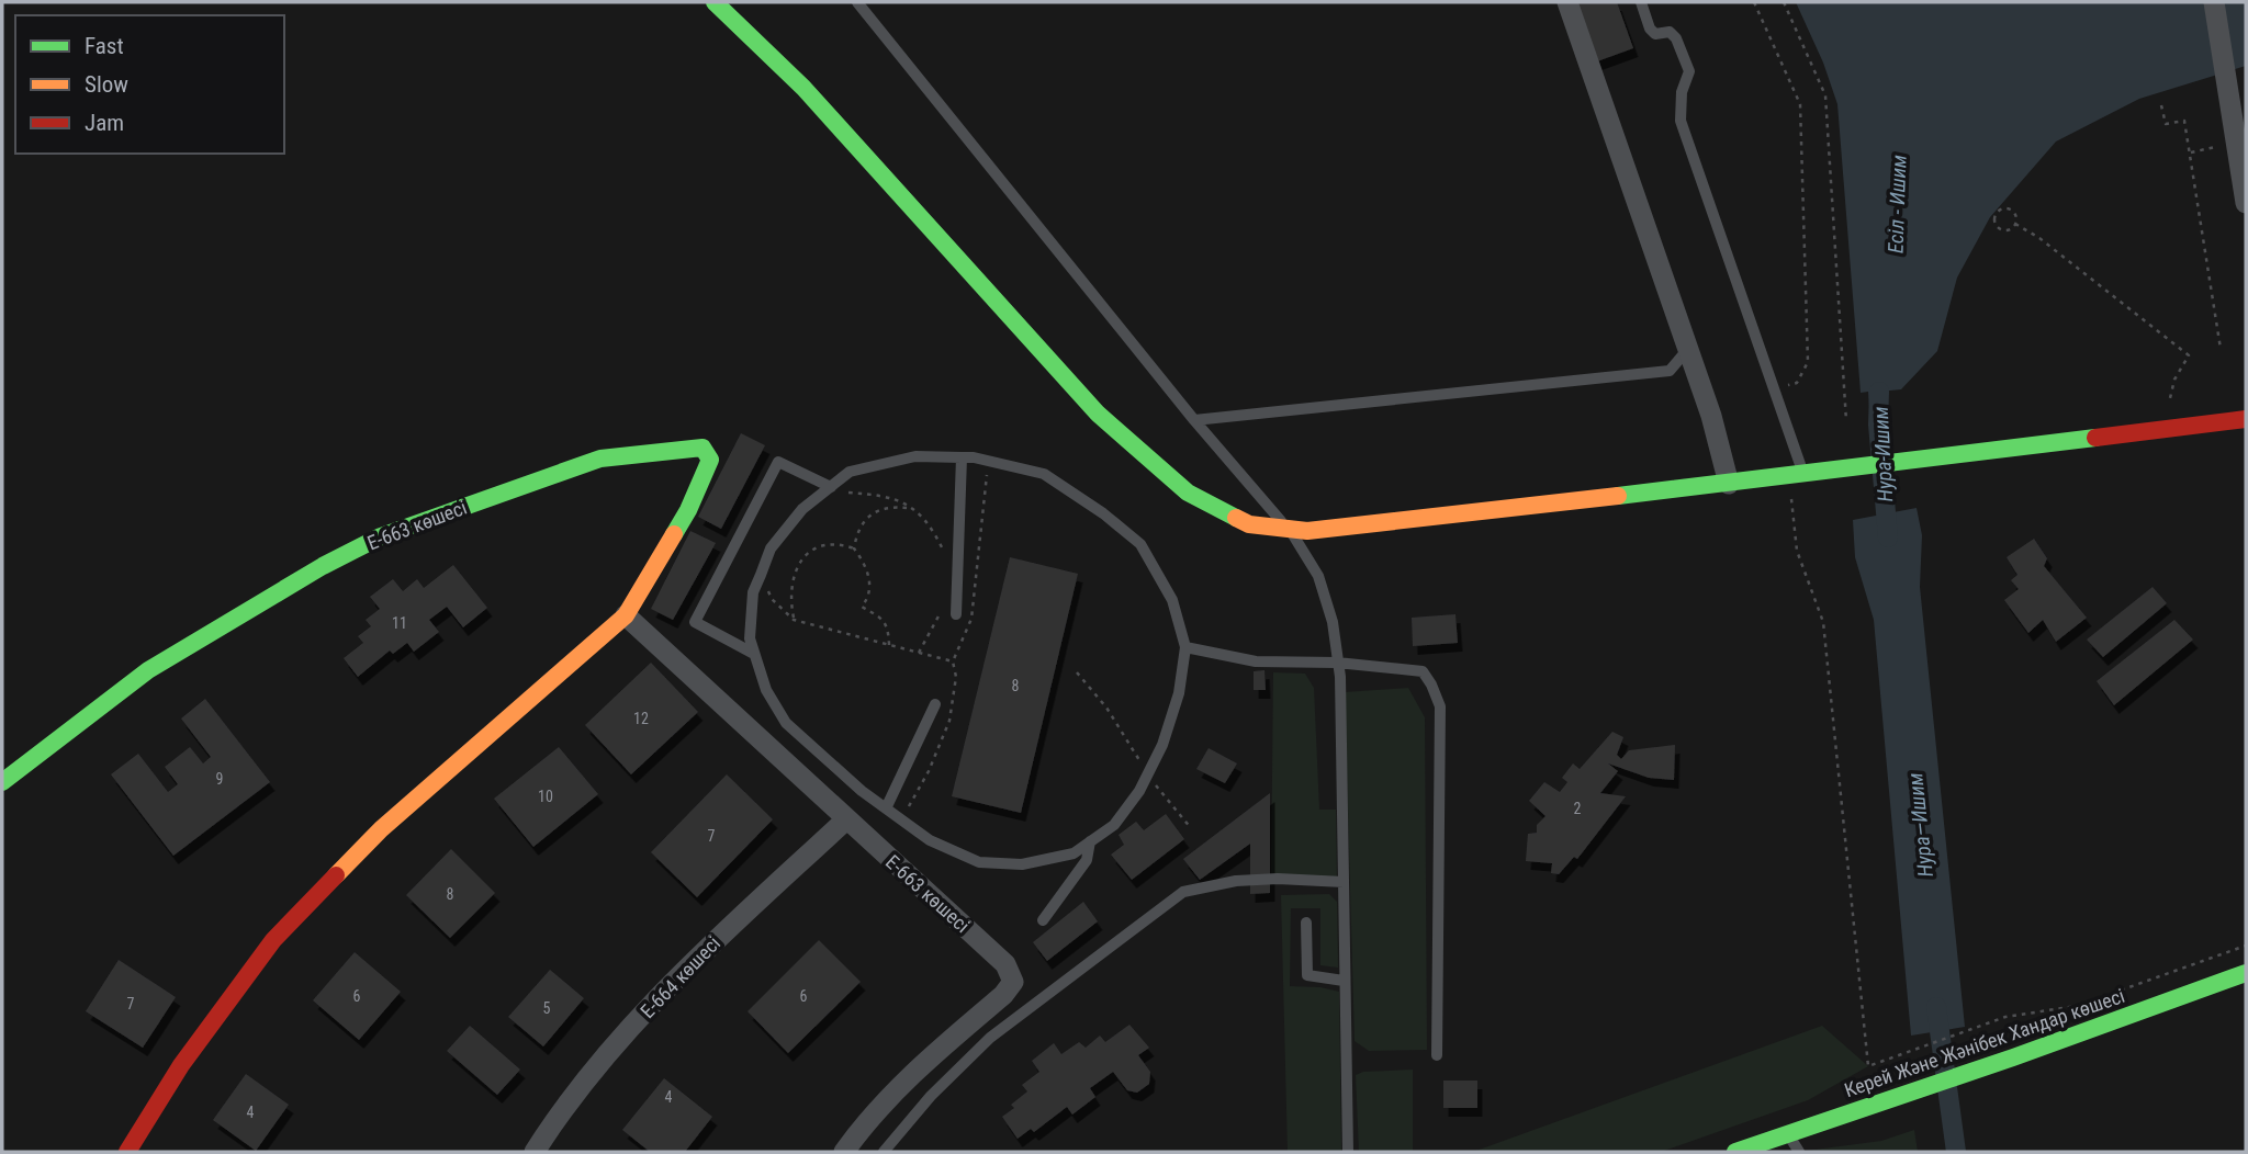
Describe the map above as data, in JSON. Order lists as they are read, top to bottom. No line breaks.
{"streets":{"street":["Е-663 көшесі","Е-664 көшесі","Керей Және Жәнібек Хандар көшесі"]},"crossings":[["Е-663 көшесі","Е-664 көшесі"]],"water":["Есіл - Ишим","Нура-Ишим","Нура—Ишим"],"house_numbers":["11","8","12","9","10","2","7","8","6","6","7","5","4","4"],"legend":["Fast","Slow","Jam"]}
